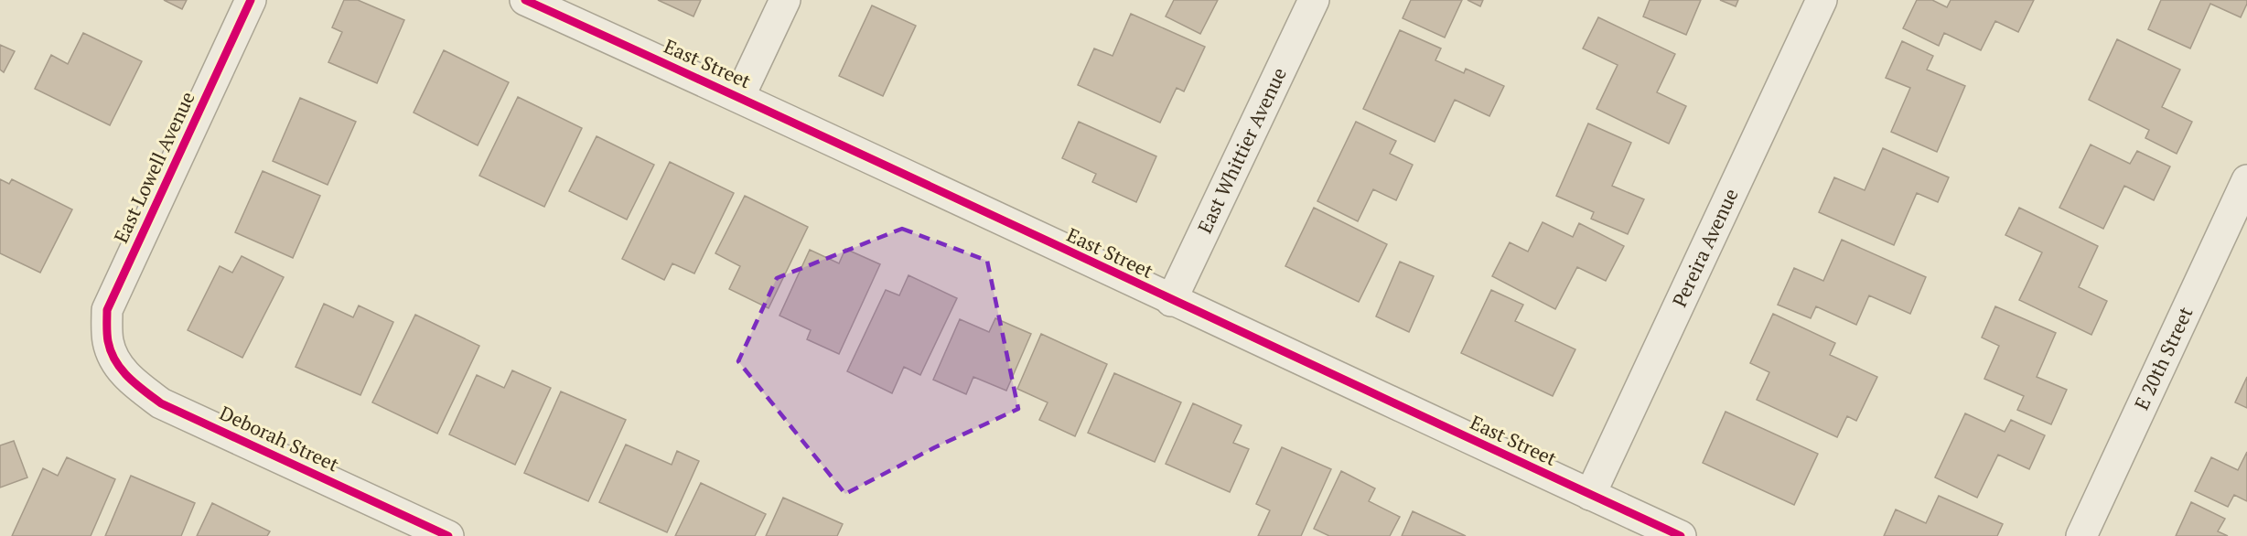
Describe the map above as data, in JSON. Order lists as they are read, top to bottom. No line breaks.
{"streets":{"street":["East Street","East Whittier Avenue","East Lowell Avenue","Pereira Avenue","E 20th Street","Deborah Street"]},"crossings":[["East Street","East Whittier Avenue"],["East Street","Pereira Avenue"],["East Lowell Avenue","Deborah Street"]]}
